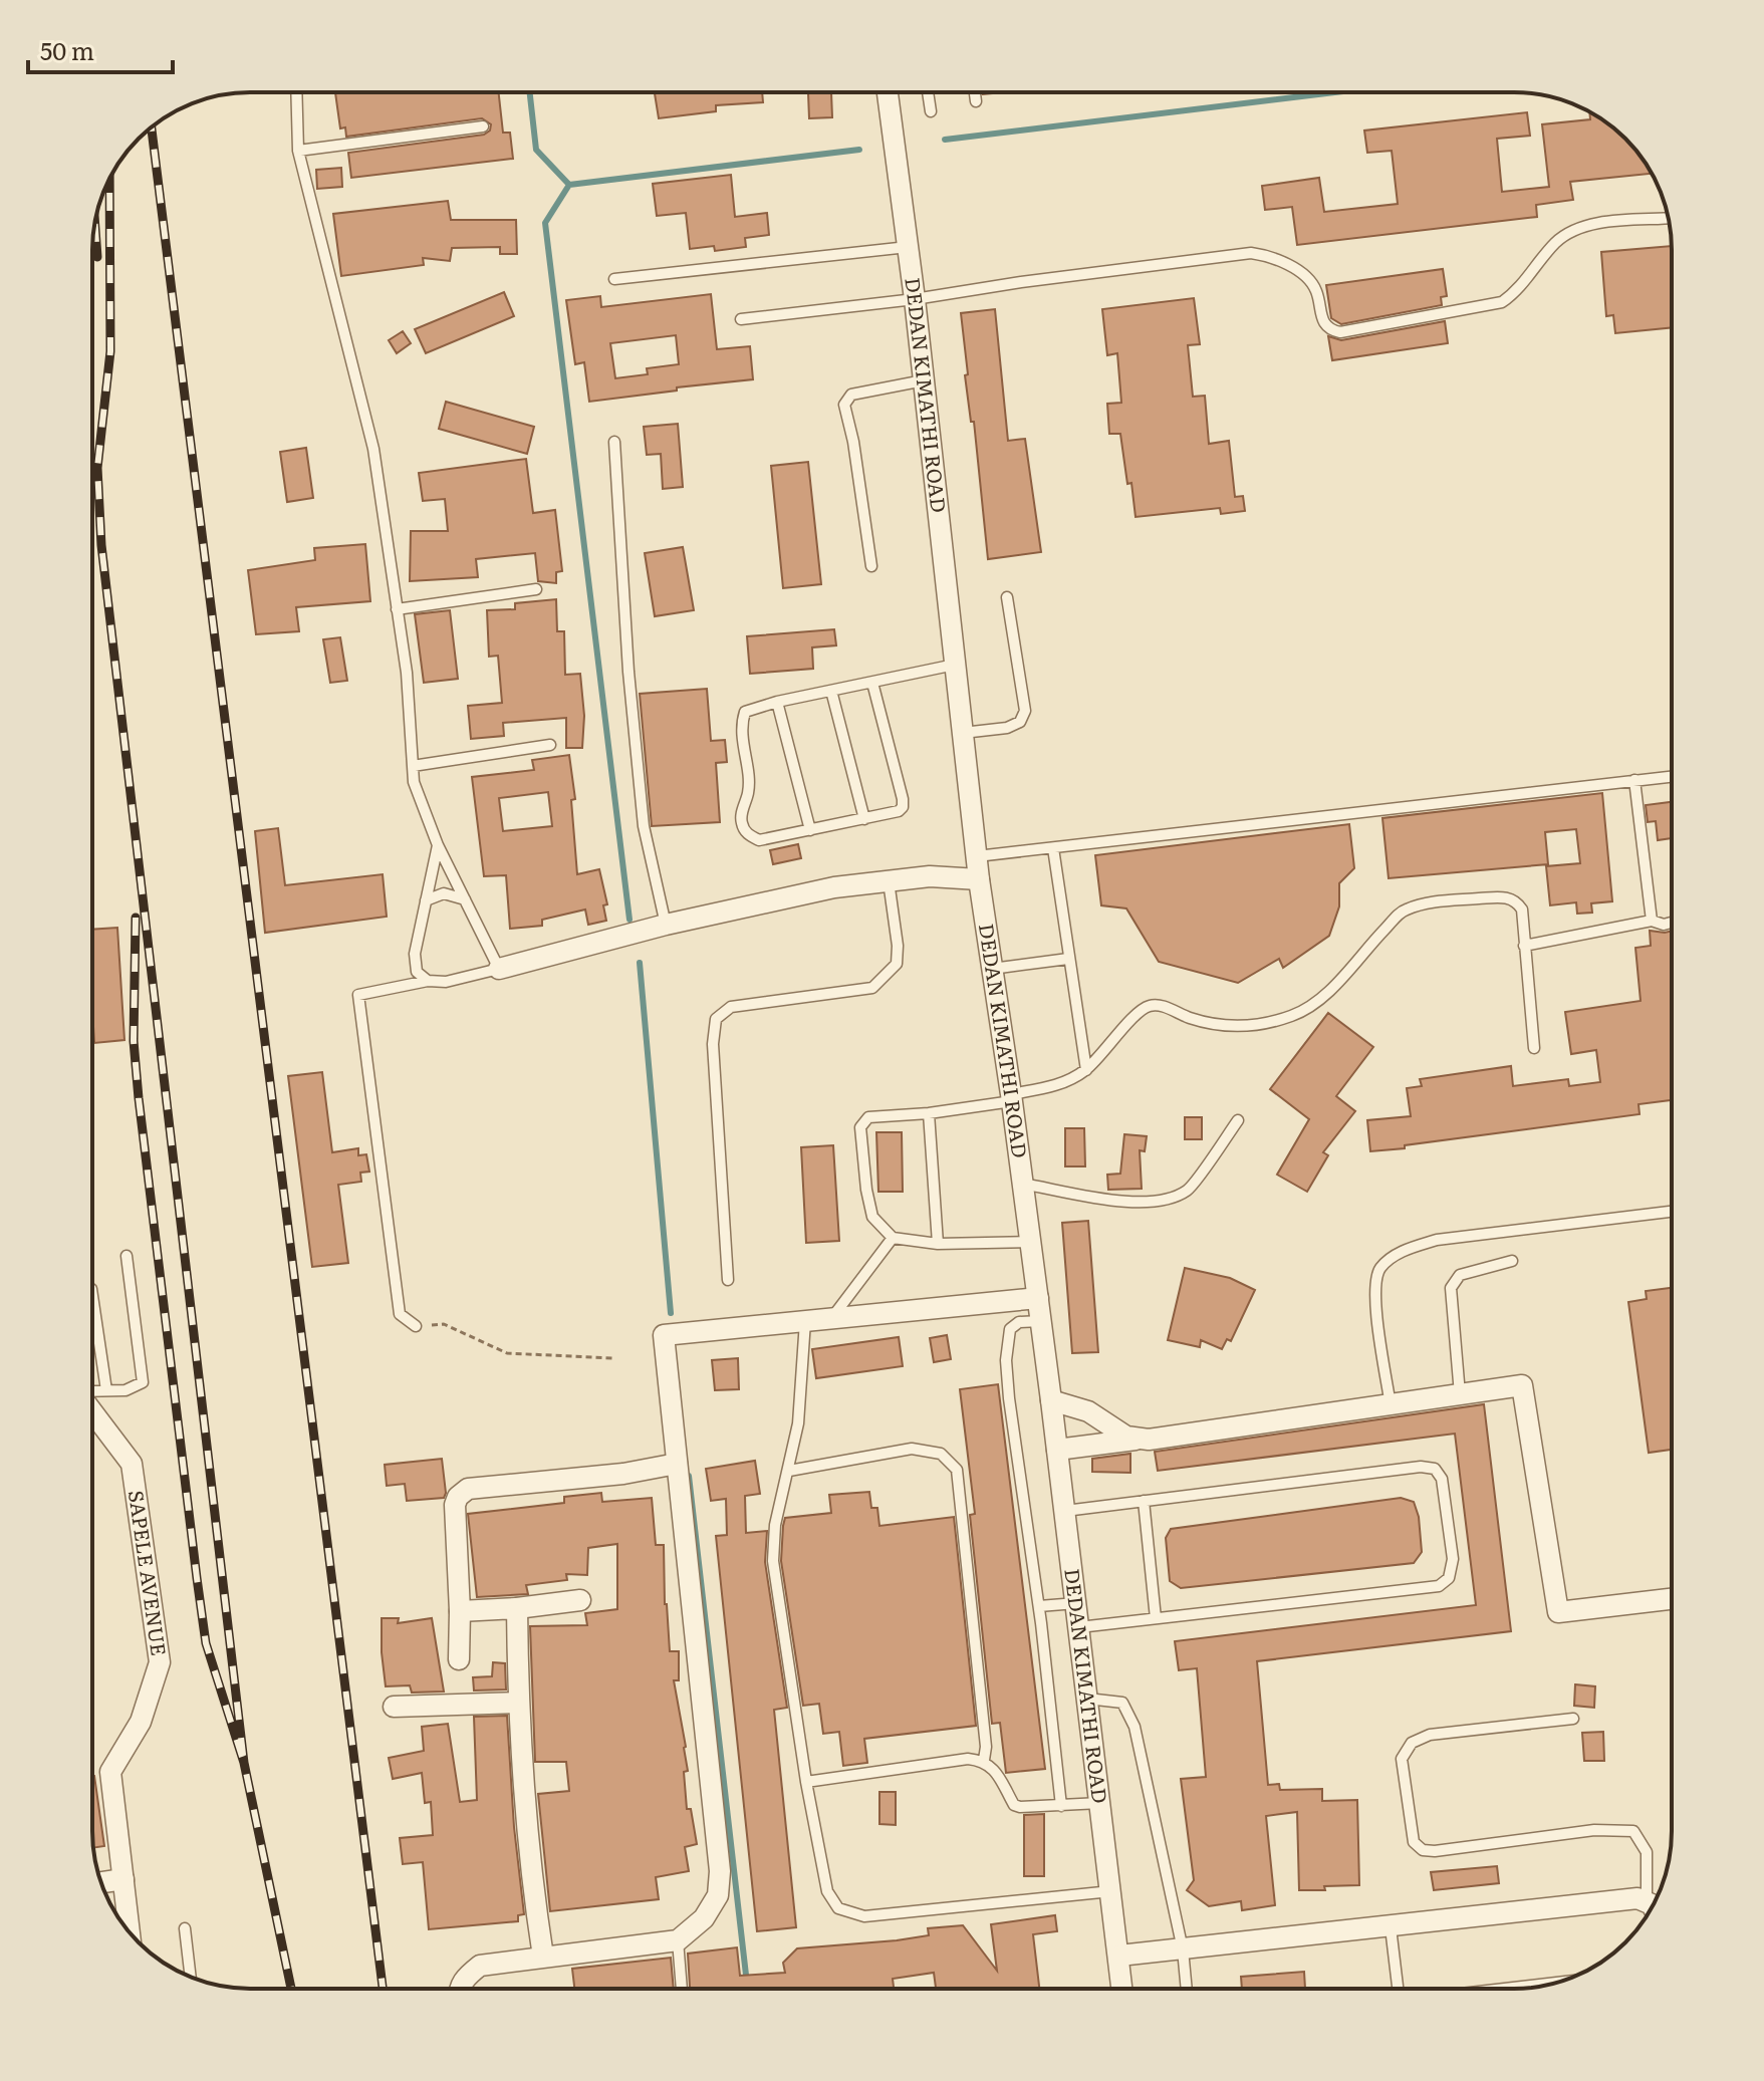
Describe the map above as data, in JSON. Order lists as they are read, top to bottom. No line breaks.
{"streets":{"street":["DEDAN KIMATHI ROAD","SAPELE AVENUE"]},"scale_bar":"50 m"}
